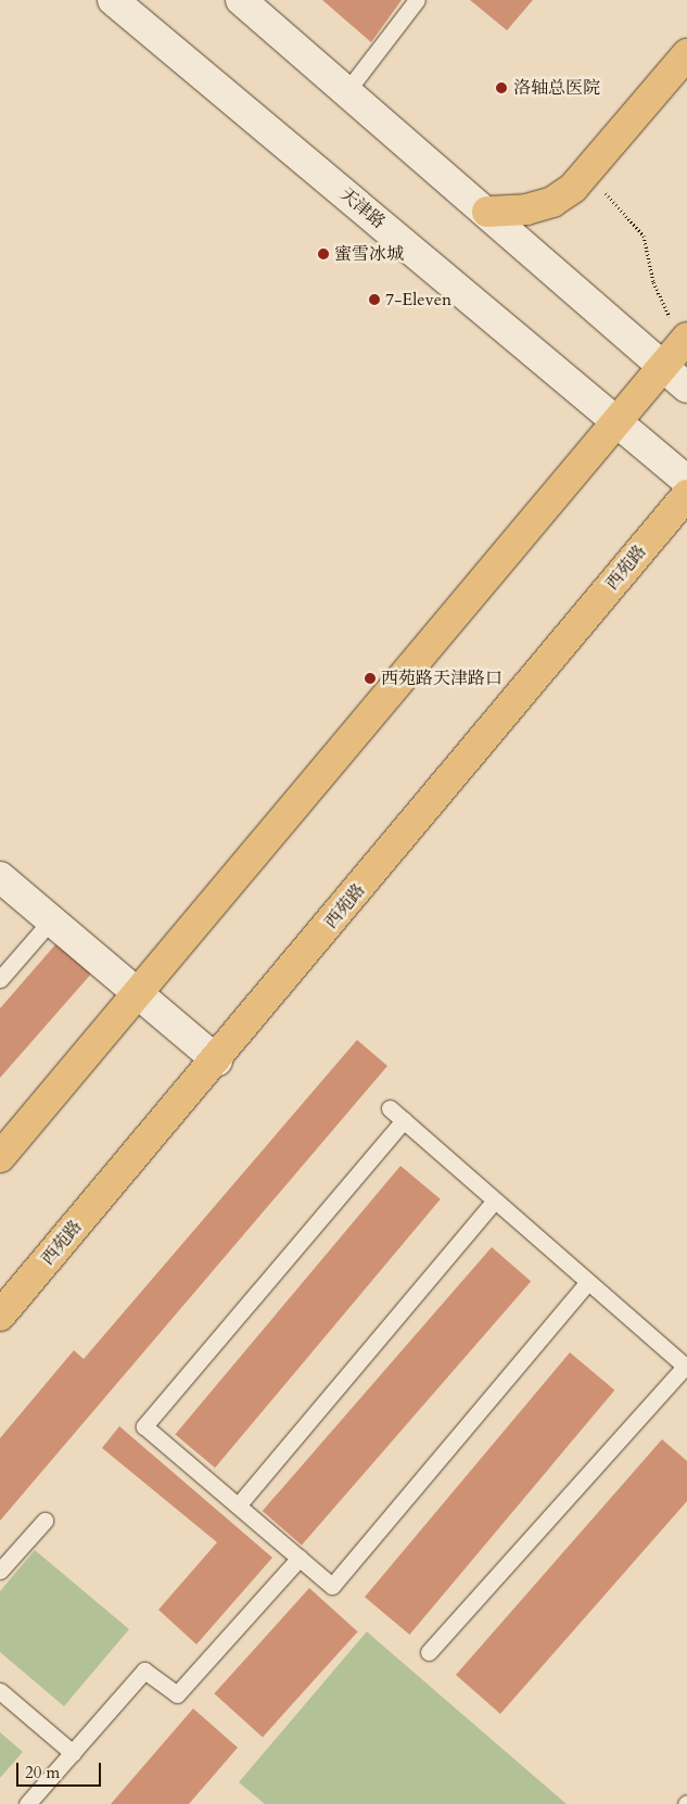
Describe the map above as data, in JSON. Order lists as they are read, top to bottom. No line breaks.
{"streets":{"main road":["天津路","西苑路"]},"places":["洛轴总医院","蜜雪冰城","7-Eleven","西苑路天津路口"],"scale_bar":"20 m"}
